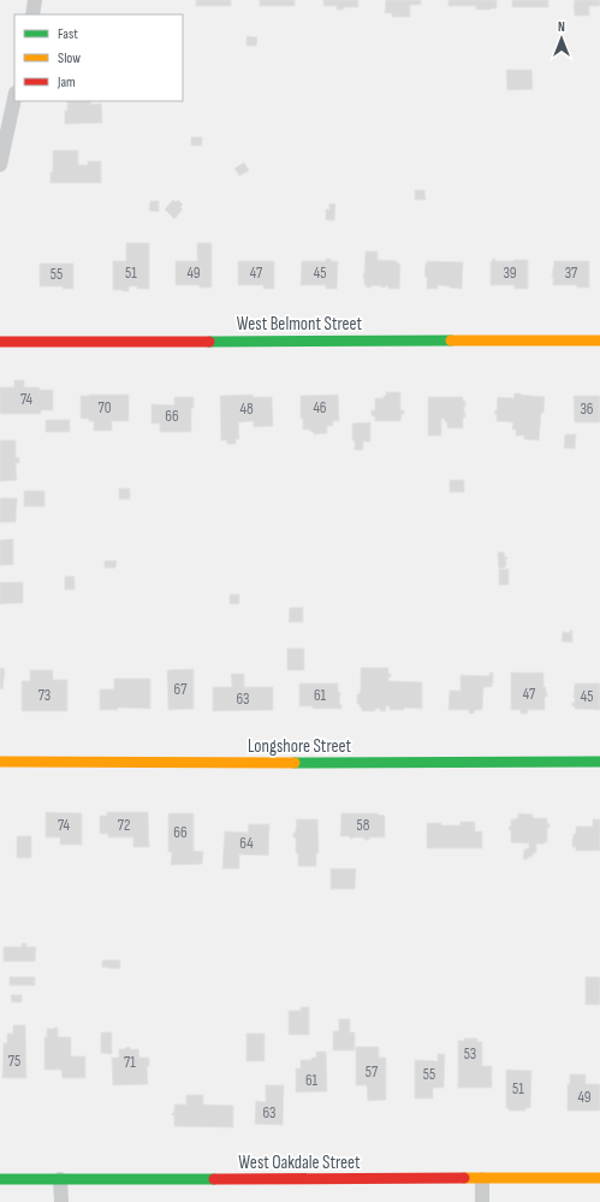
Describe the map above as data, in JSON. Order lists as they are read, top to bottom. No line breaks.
{"streets":{"street":["West Belmont Street","Longshore Street","West Oakdale Street"]},"house_numbers":["51","49","47","45","39","37","55","74","70","46","48","36","66","67","47","73","61","45","63","74","72","58","66","64","53","75","71","57","55","61","51","49","63"],"legend":["Fast","Slow","Jam"],"north":"top"}
